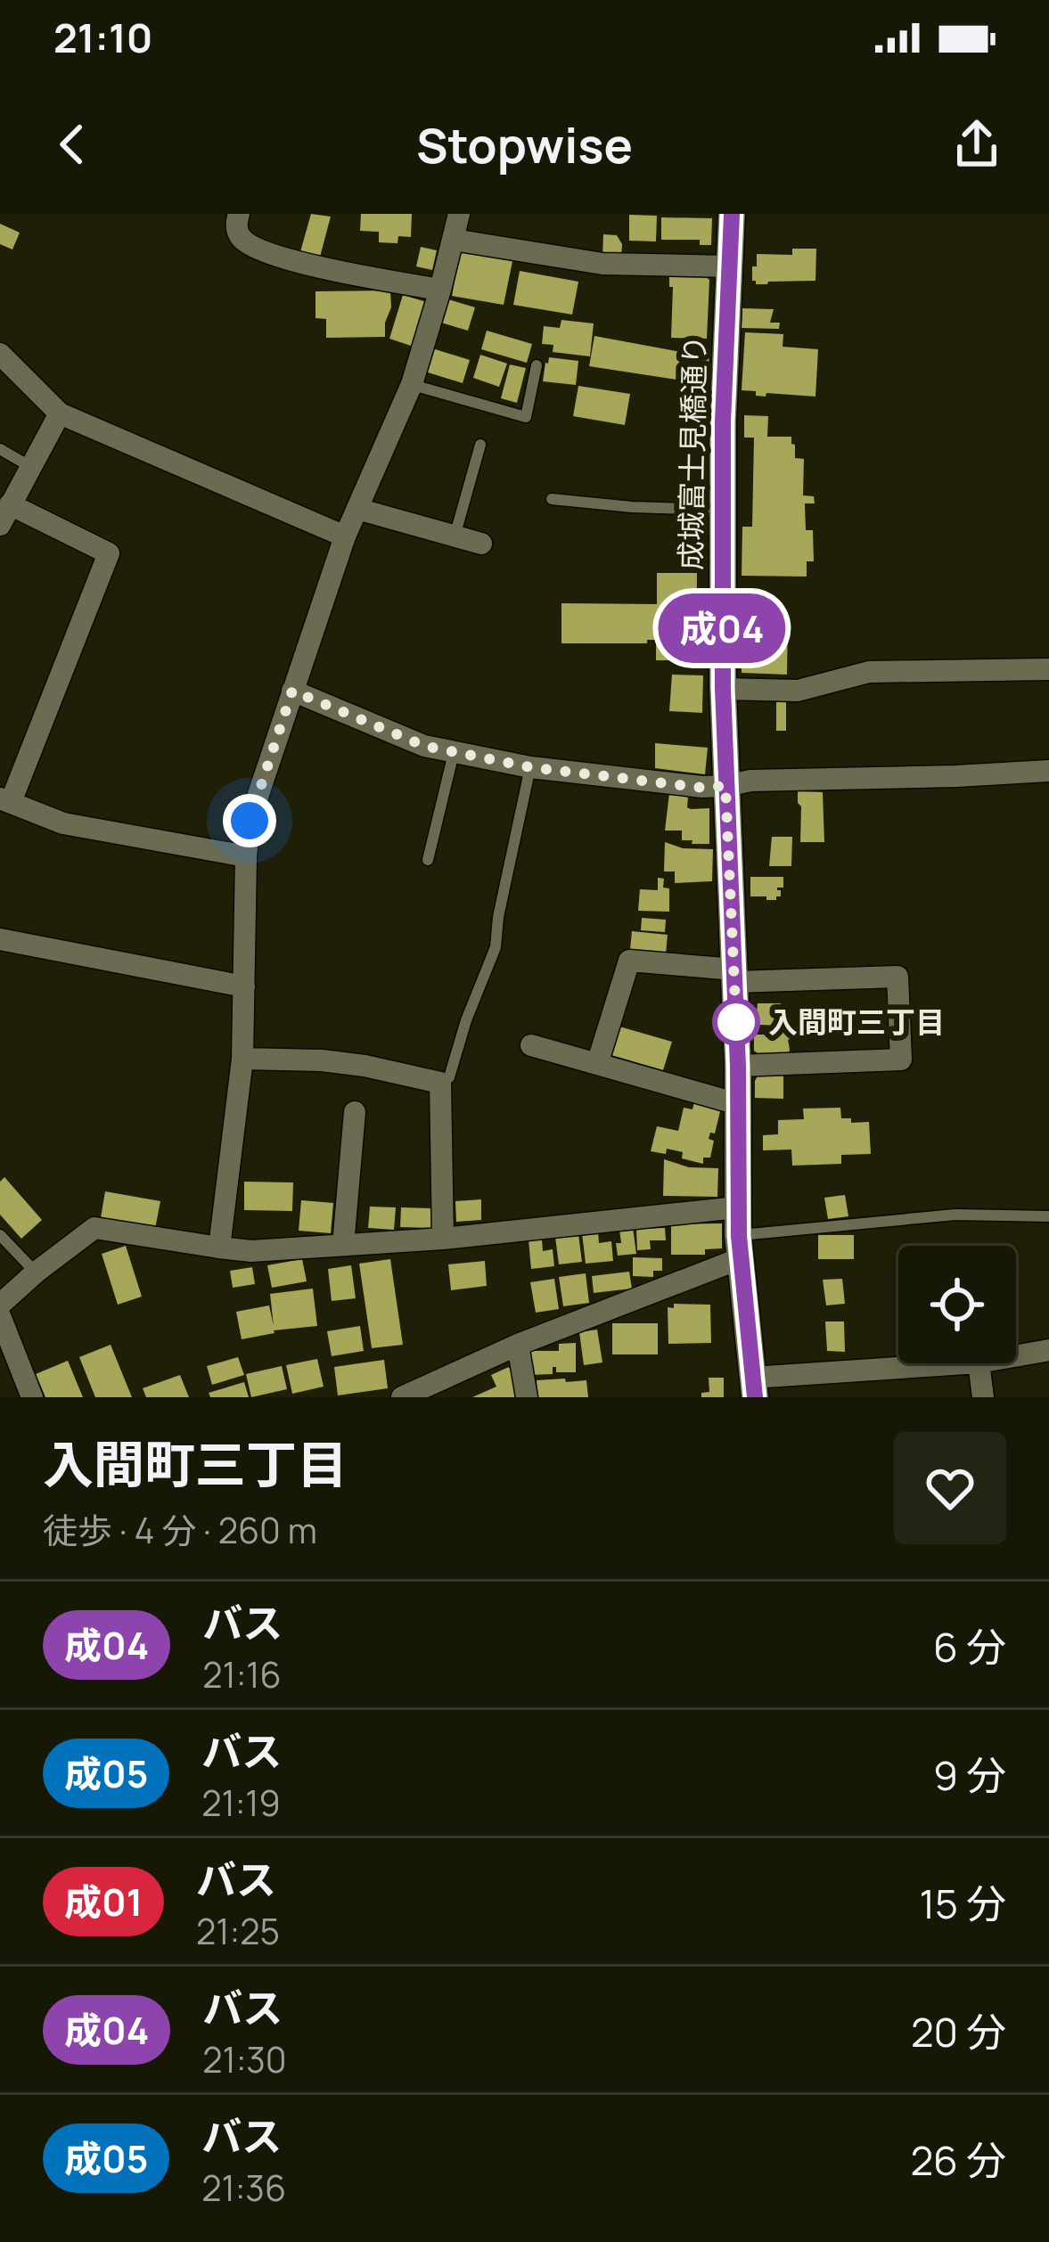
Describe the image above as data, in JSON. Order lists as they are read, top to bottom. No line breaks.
{"streets":{"street":["成城富士見橋通り"]},"places":["入間町三丁目"],"lines":["bus line 成04"],"page":{"status":"21:10","header":"Stopwise","on_map":"成04","heading":["入間町三丁目","徒歩 · 4 分 · 260 m"],"list":[{"mark":"成04","name":"バス","note":"21:16","value":"6 分"},{"mark":"成05","name":"バス","note":"21:19","value":"9 分"},{"mark":"成01","name":"バス","note":"21:25","value":"15 分"},{"mark":"成04","name":"バス","note":"21:30","value":"20 分"},{"mark":"成05","name":"バス","note":"21:36","value":"26 分"}]}}
